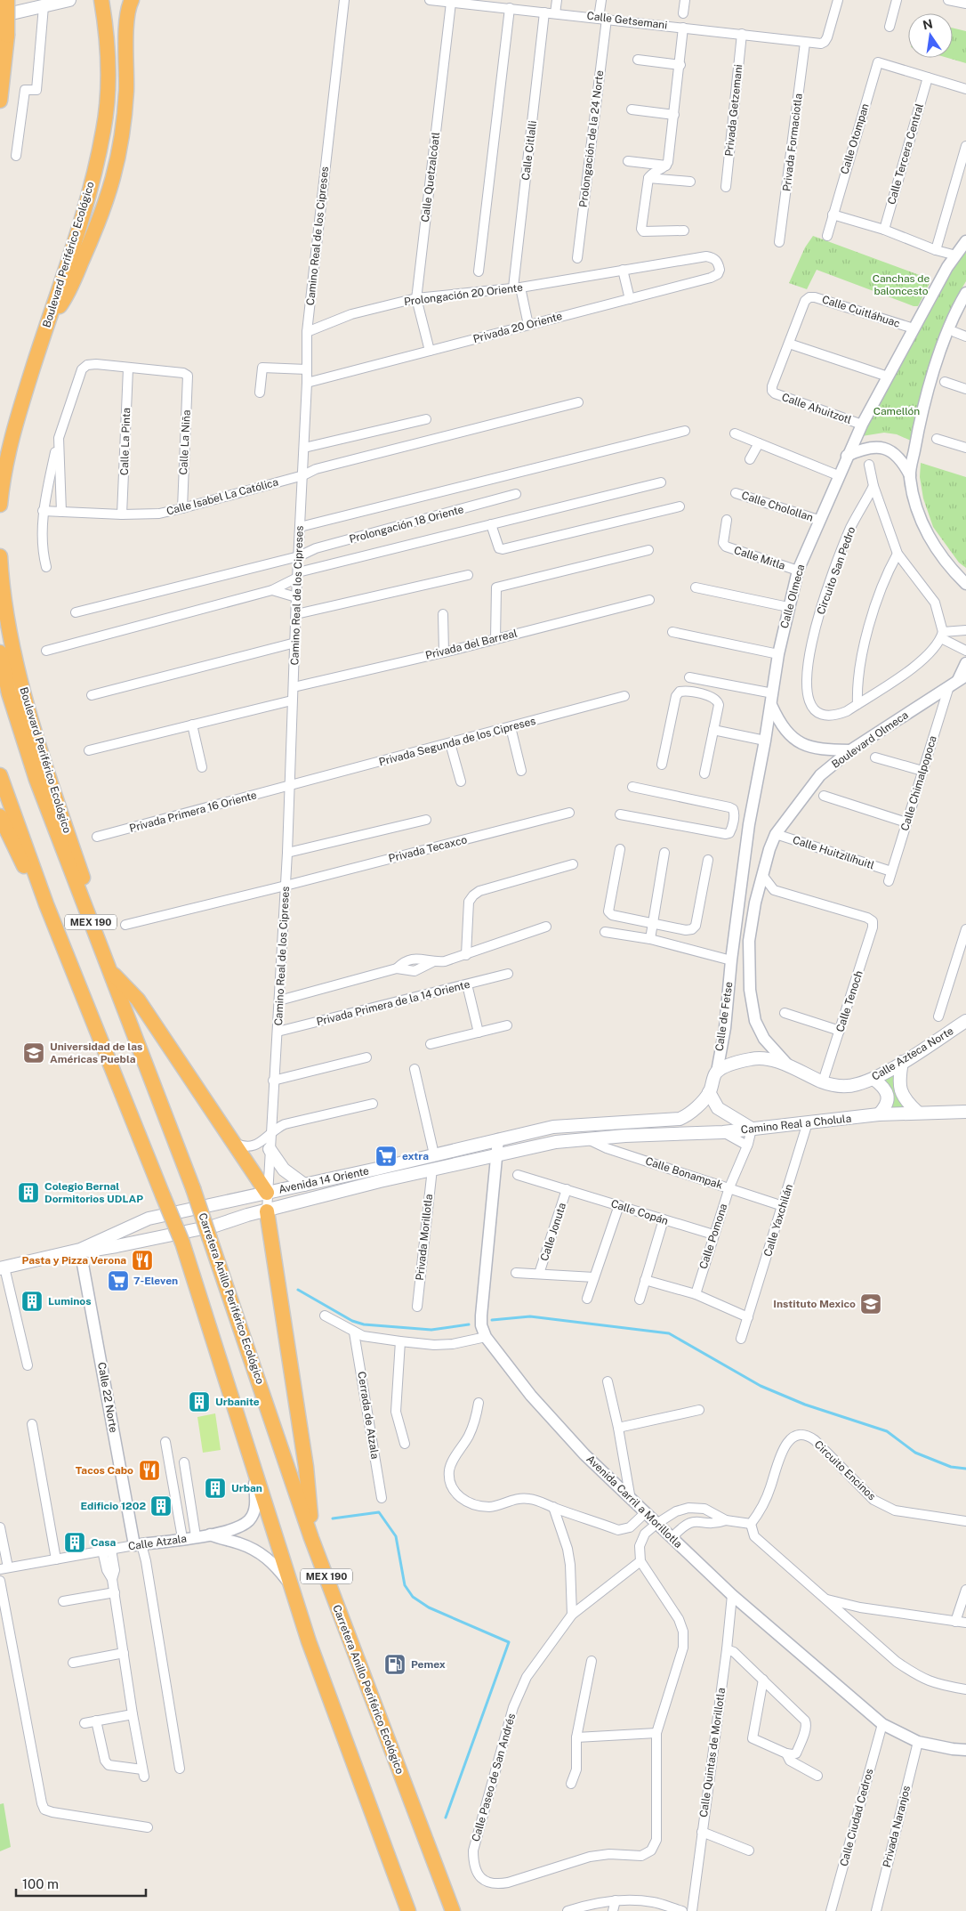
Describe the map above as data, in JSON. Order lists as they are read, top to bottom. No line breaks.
{"streets":{"highway":["Boulevard Periférico Ecológico","MEX 190","Carretera Anillo Periférico Ecológico"],"main road":["Calle Azteca Norte","Camino Real a Cholula","Avenida 14 Oriente"],"street":["Calle Getsemani","Privada Getzemani","Prolongación de la 24 Norte","Calle Otompan","Privada Formaciotla","Calle Citlalli","Calle Tercera Central","Calle Quetzalcóatl","Camino Real de los Cipreses","Prolongación 20 Oriente","Calle Cuitláhuac","Privada 20 Oriente","Calle Ahuitzotl","Calle La Pinta","Calle La Niña","Calle Isabel La Católica","Calle Cholollan","Prolongación 18 Oriente","Calle Mitla","Circuito San Pedro","Calle Olmeca","Privada del Barreal","Boulevard Olmeca","Privada Segunda de los Cipreses","Calle Chimalpopoca","Privada Primera 16 Oriente","Privada Tecaxco","Calle Huitzilíhuitl","Calle Tenoch","Privada Primera de la 14 Oriente","Calle de Fetse","Calle Bonampak","Calle Copán","Calle Yaxchilán","Calle Jonuta","Calle Pomona","Privada Morillotla","Calle 22 Norte","Cerrada de Atzala","Circuito Encinos","Avenida Carril a Morillotla","Calle Atzala","Calle Quintas de Morillotla","Calle Paseo de San Andrés","Calle Ciudad Cedros","Privada Naranjos"]},"crossings":[["Calle Getsemani","Privada Getzemani"],["Calle Getsemani","Prolongación de la 24 Norte"],["Calle Getsemani","Privada Formaciotla"],["Calle Getsemani","Calle Citlalli"],["Calle Getsemani","Calle Quetzalcóatl"],["Calle Otompan","Calle Tercera Central"],["Calle Citlalli","Prolongación 20 Oriente"],["Calle Citlalli","Privada 20 Oriente"],["Calle Quetzalcóatl","Prolongación 20 Oriente"],["Calle Quetzalcóatl","Privada 20 Oriente"],["Camino Real de los Cipreses","Prolongación 20 Oriente"],["Camino Real de los Cipreses","Privada 20 Oriente"],["Camino Real de los Cipreses","Calle Isabel La Católica"],["Camino Real de los Cipreses","Prolongación 18 Oriente"],["Camino Real de los Cipreses","Privada del Barreal"],["Camino Real de los Cipreses","Privada Segunda de los Cipreses"],["Camino Real de los Cipreses","Privada Primera 16 Oriente"],["Camino Real de los Cipreses","Privada Tecaxco"],["Camino Real de los Cipreses","Privada Primera de la 14 Oriente"],["Camino Real de los Cipreses","Avenida 14 Oriente"],["Boulevard Periférico Ecológico","Carretera Anillo Periférico Ecológico"],["Prolongación 20 Oriente","Privada 20 Oriente"],["Calle Cuitláhuac","Calle Ahuitzotl"],["Calle Cuitláhuac","Calle Olmeca"],["Calle Ahuitzotl","Calle Olmeca"],["Calle La Pinta","Calle La Niña"],["Calle La Pinta","Calle Isabel La Católica"],["Calle La Niña","Calle Isabel La Católica"],["Calle Cholollan","Calle Olmeca"],["Calle Mitla","Calle Olmeca"],["Calle Olmeca","Calle de Fetse"],["Boulevard Olmeca","Calle Chimalpopoca"],["Boulevard Olmeca","Calle Huitzilíhuitl"],["Boulevard Olmeca","Calle Tenoch"],["Boulevard Olmeca","Calle Azteca Norte"],["Privada Segunda de los Cipreses","Privada Primera 16 Oriente"],["Calle Chimalpopoca","Calle Huitzilíhuitl"],["MEX 190","Calle Atzala"],["Calle Tenoch","Calle Azteca Norte"],["Calle de Fetse","Calle Azteca Norte"],["Camino Real a Cholula","Avenida 14 Oriente"],["Camino Real a Cholula","Calle Yaxchilán"],["Camino Real a Cholula","Calle Pomona"],["Calle Bonampak","Avenida 14 Oriente"],["Calle Bonampak","Calle Yaxchilán"],["Calle Bonampak","Calle Pomona"],["Avenida 14 Oriente","Privada Morillotla"],["Avenida 14 Oriente","Calle 22 Norte"],["Avenida 14 Oriente","Avenida Carril a Morillotla"],["Calle Copán","Calle Jonuta"],["Calle Copán","Calle Pomona"],["Calle 22 Norte","Calle Atzala"],["Avenida Carril a Morillotla","Calle Quintas de Morillotla"],["Avenida Carril a Morillotla","Calle Ciudad Cedros"],["Avenida Carril a Morillotla","Privada Naranjos"]],"parks":["Canchas de baloncesto","Camellón"],"places":{"school or university":["Universidad de las Américas Puebla","Instituto Mexico"],"supermarket":["extra","7-Eleven"],"building":["Colegio Bernal Dormitorios UDLAP","Luminos","Urbanite","Urban","Edificio 1202","Casa"],"restaurant":["Pasta y Pizza Verona","Tacos Cabo"],"fuel station":["Pemex"]},"scale_bar":"100 m","north":"top"}
